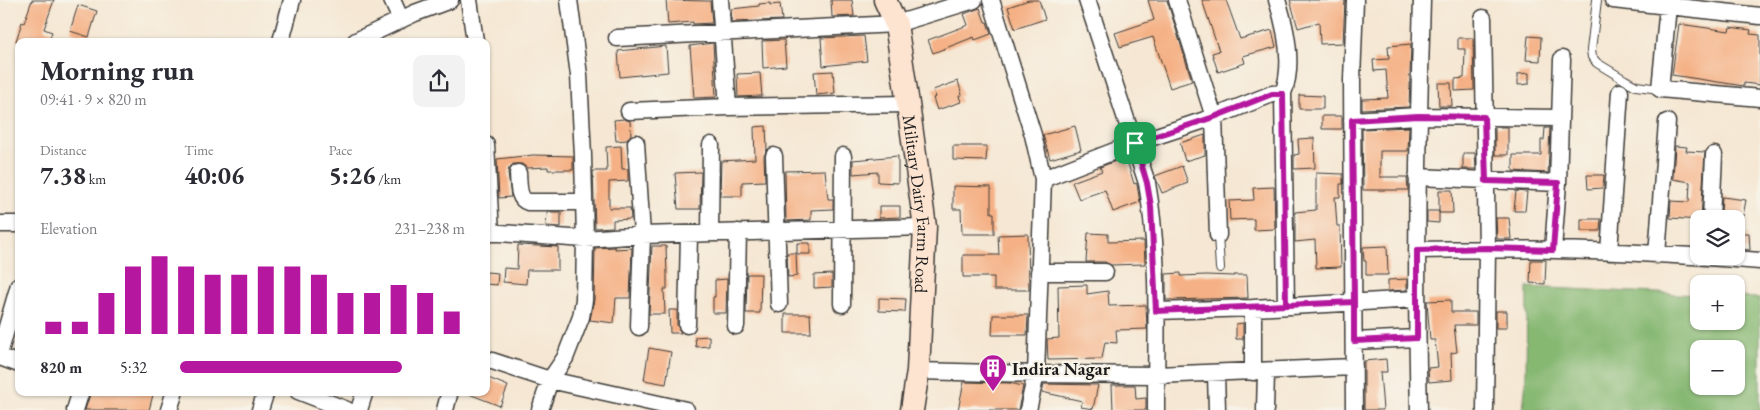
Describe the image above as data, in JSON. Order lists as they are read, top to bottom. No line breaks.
{"streets":{"main road":["Military Dairy Farm Road"]},"places":{"building":["Indira Nagar"]},"page":{"heading":["Morning run","09:41 · 9 × 820 m"],"stats":[["Distance","7.38 km"],["Time","40:06"],["Pace","5:26 /km"]],"chart":["Elevation","231–238 m"],"map_buttons":["+","−"],"list":[{"name":"820 m","note":"5:32"}]}}
